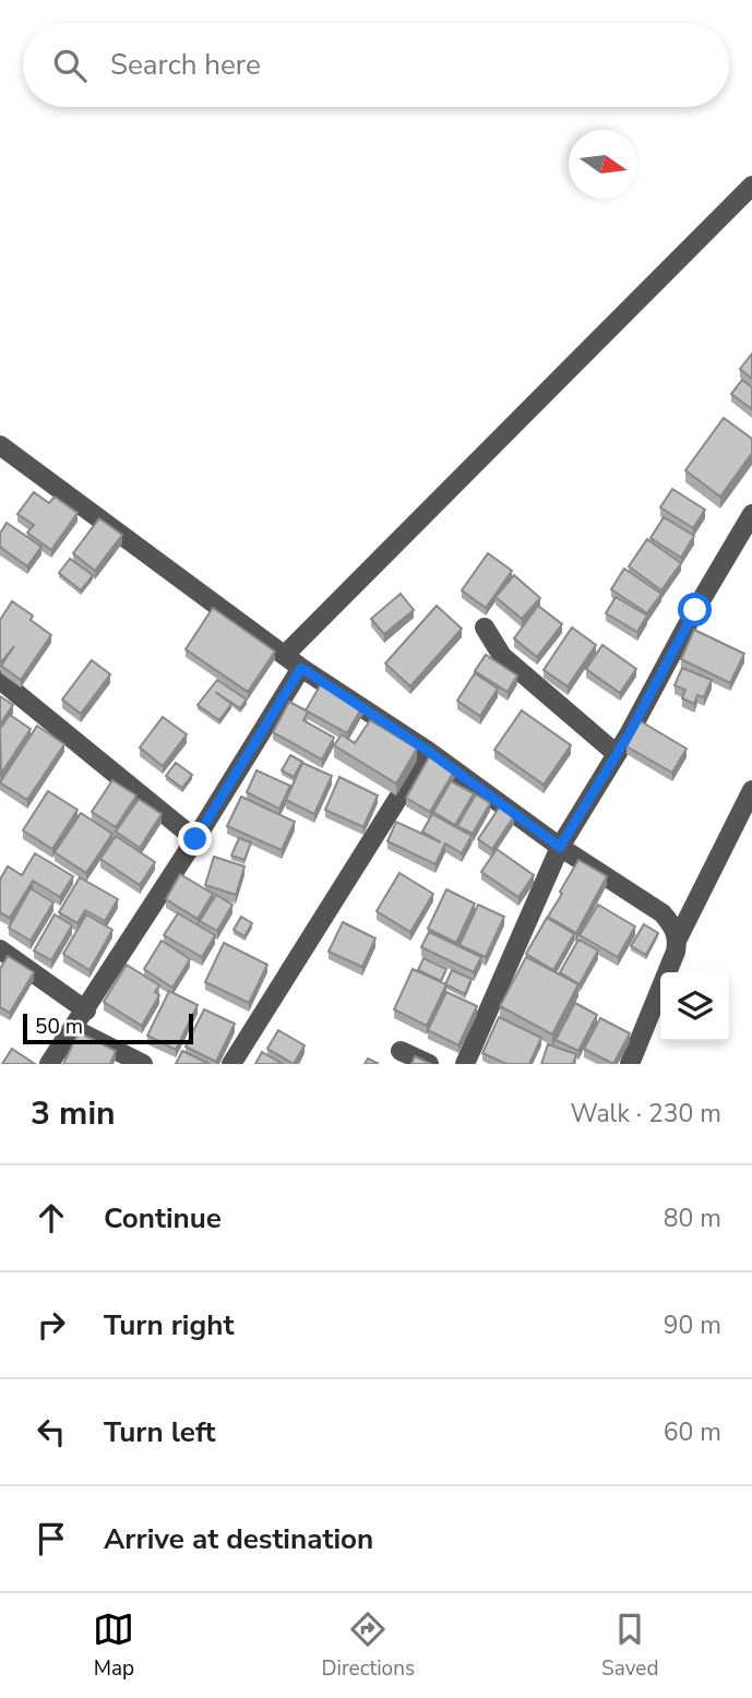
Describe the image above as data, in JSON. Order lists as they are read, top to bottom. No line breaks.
{"scale_bar":"50 m","north":"right","page":{"search":"Search here","scale":"50 m","heading":["3 min","Walk · 230 m"],"list":[["Continue","80 m"],["Turn right","90 m"],["Turn left","60 m"],"Arrive at destination"],"nav":["Map","Directions","Saved"]}}
